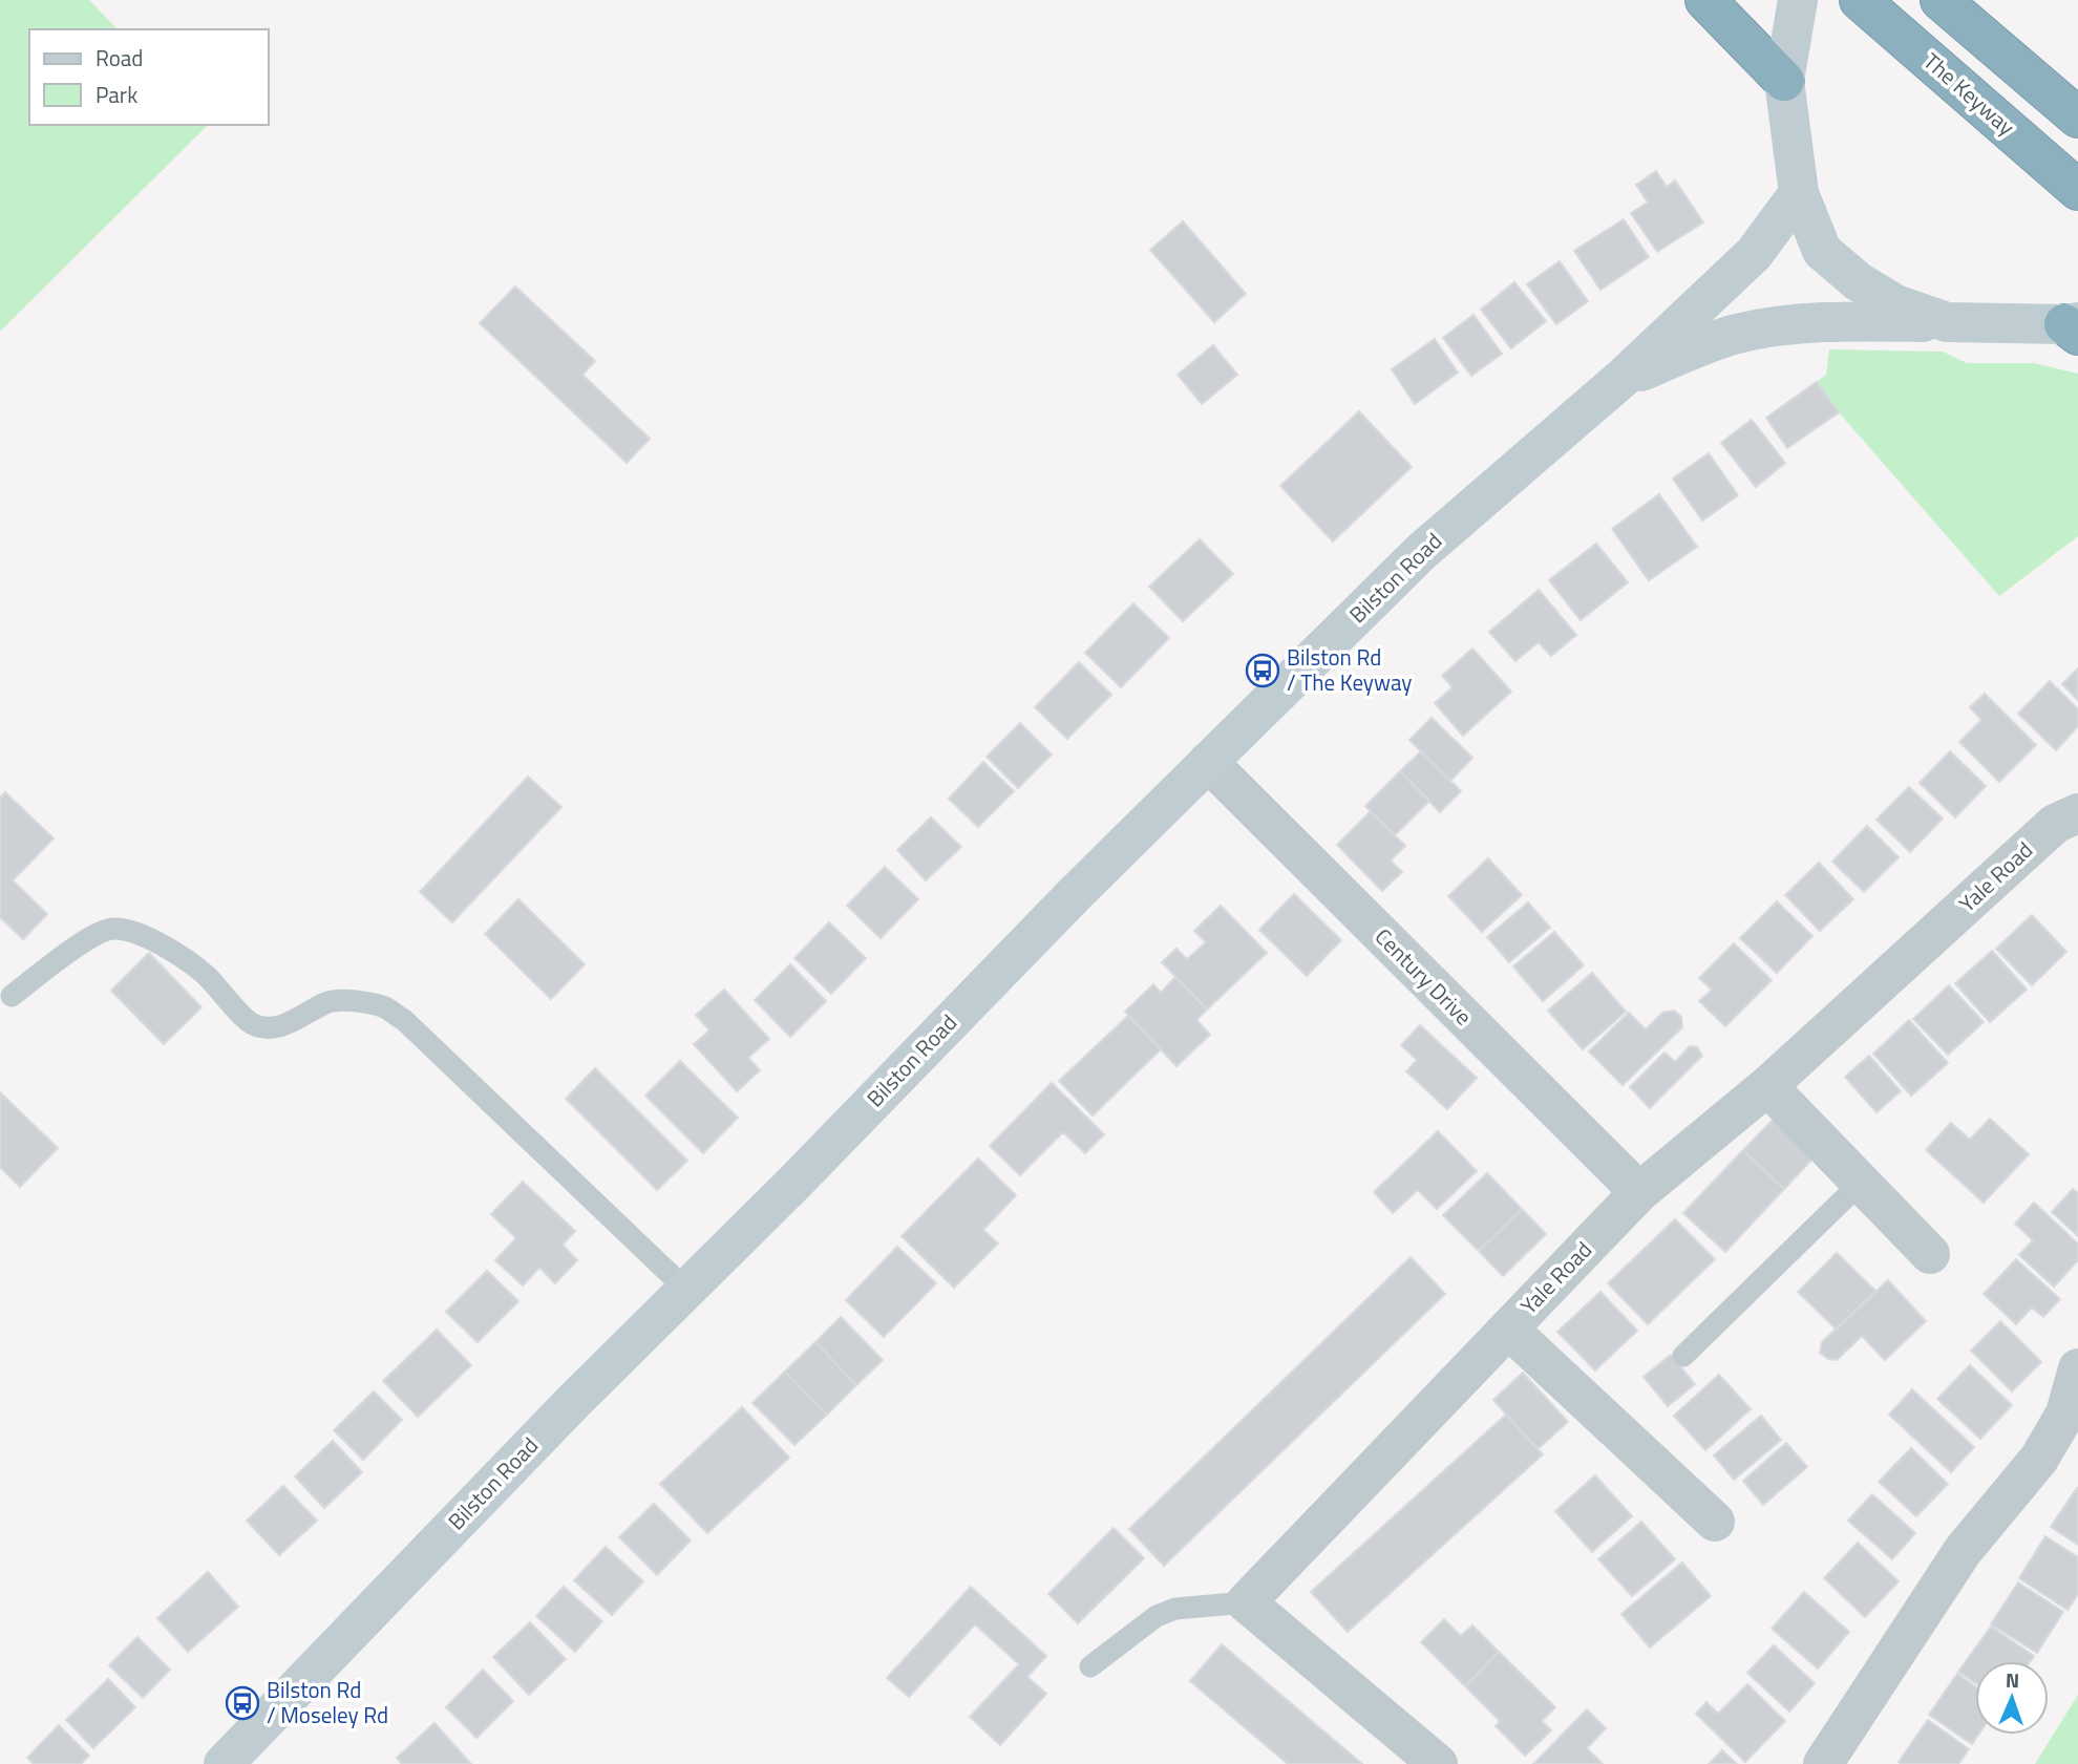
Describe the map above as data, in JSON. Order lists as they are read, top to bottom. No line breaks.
{"streets":{"highway":["The Keyway"],"main road":["Bilston Road"],"street":["Yale Road","Century Drive"]},"crossings":[["Bilston Road","Century Drive"],["Yale Road","Century Drive"]],"places":{"bus stop":["Bilston Rd / The Keyway","Bilston Rd / Moseley Rd"]},"legend":["Road","Park"],"north":"top"}
